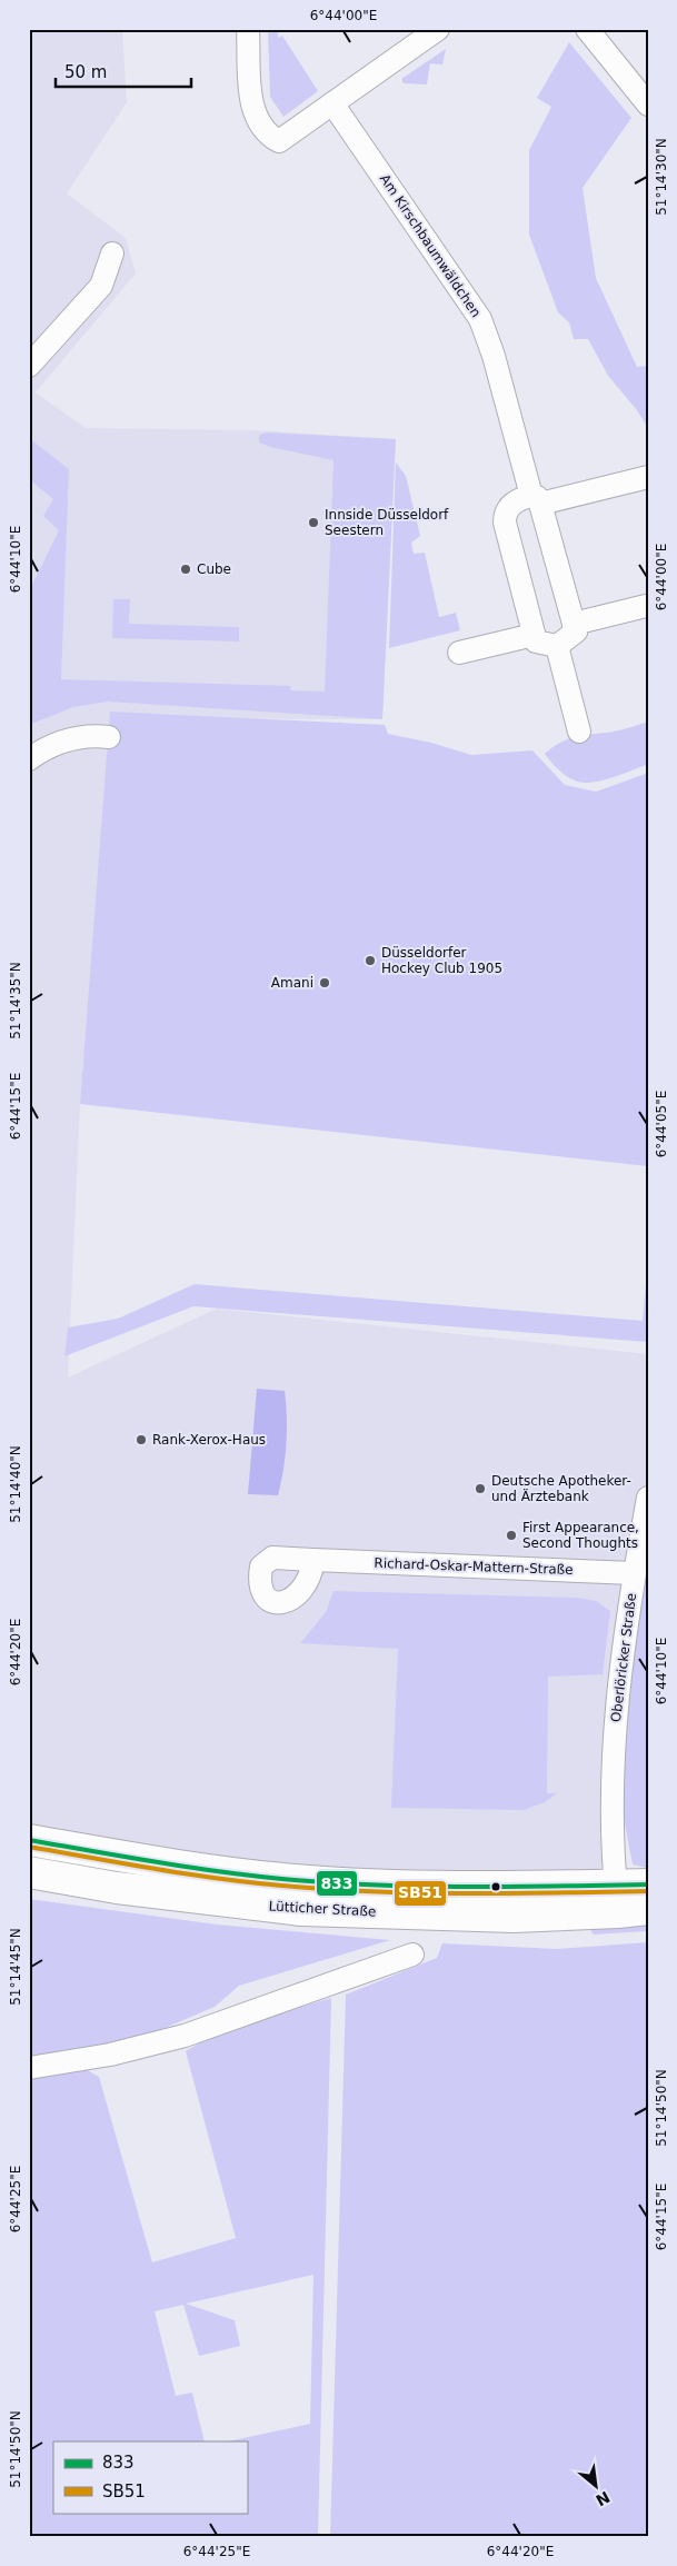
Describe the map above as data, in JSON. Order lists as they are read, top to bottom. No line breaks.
{"streets":{"main road":["Lütticher Straße"],"street":["Am Kirschbaumwäldchen","Richard-Oskar-Mattern-Straße","Oberlöricker Straße"]},"crossings":[["Richard-Oskar-Mattern-Straße","Oberlöricker Straße"],["Oberlöricker Straße","Lütticher Straße"]],"places":["Innside Düsseldorf Seestern","Cube","Düsseldorfer Hockey Club 1905","Amani","Rank-Xerox-Haus","Deutsche Apotheker- und Ärztebank","First Appearance, Second Thoughts"],"lines":["transit line 833","transit line SB51"],"legend":["833","SB51"],"scale_bar":"50 m","north":"bottom right","coordinates":["6°44'00\"E","51°14'30\"N","6°44'10\"E","51°14'35\"N","6°44'15\"E","6°44'05\"E","51°14'40\"N","6°44'20\"E","51°14'45\"N","51°14'50\"N","6°44'25\"E"]}
